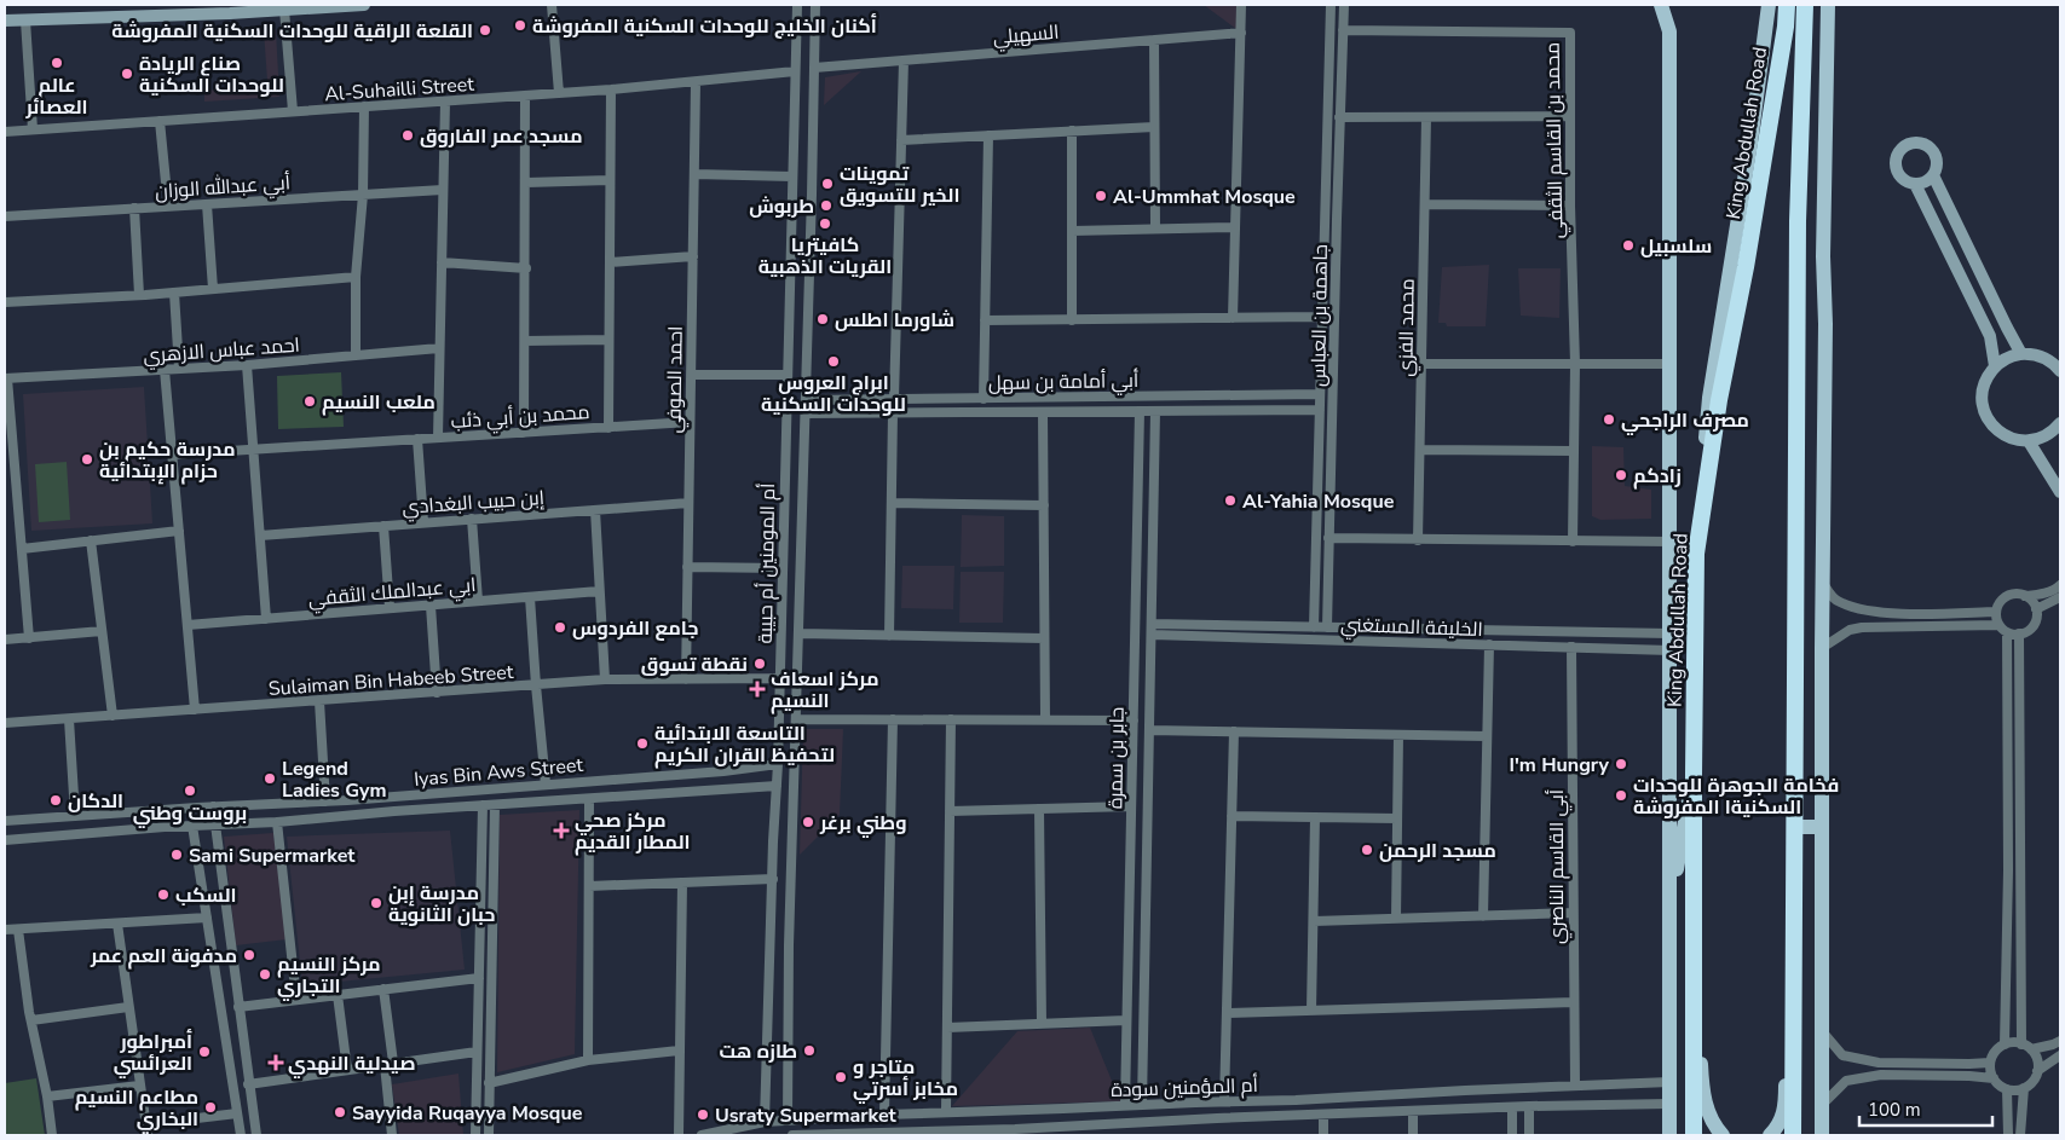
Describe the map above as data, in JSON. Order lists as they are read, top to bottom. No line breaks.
{"streets":{"highway":["King Abdullah Road"],"street":["السهيلي","Al-Suhailli Street","محمد بن القاسم الثقفي","أبي عبدالله الوزان","جاهمة بن العباس","محمد الفزي","احمد عباس الازهري","احمد الصوفي","أبي أمامة بن سهل","محمد بن أبي ذئب","إبن حبيب البغدادي","أم المومنين أم حبيبة","ابي عبدالملك الثقفي","الخليفة المستغني","Sulaiman Bin Habeeb Street","جابر بن سمرة","Iyas Bin Aws Street","أبي القاسم الناصري","أم المؤمنين سودة"]},"crossings":[["السهيلي","أم المومنين أم حبيبة"],["Al-Suhailli Street","احمد الصوفي"],["Al-Suhailli Street","أم المومنين أم حبيبة"],["محمد بن القاسم الثقفي","جاهمة بن العباس"],["جاهمة بن العباس","أبي أمامة بن سهل"],["جاهمة بن العباس","الخليفة المستغني"],["احمد الصوفي","محمد بن أبي ذئب"],["احمد الصوفي","إبن حبيب البغدادي"],["احمد الصوفي","Sulaiman Bin Habeeb Street"],["أبي أمامة بن سهل","أم المومنين أم حبيبة"],["أبي أمامة بن سهل","جابر بن سمرة"],["أم المومنين أم حبيبة","Sulaiman Bin Habeeb Street"],["أم المومنين أم حبيبة","Iyas Bin Aws Street"],["أم المومنين أم حبيبة","أم المؤمنين سودة"],["الخليفة المستغني","جابر بن سمرة"],["الخليفة المستغني","أبي القاسم الناصري"],["جابر بن سمرة","أم المؤمنين سودة"],["أبي القاسم الناصري","أم المؤمنين سودة"]],"places":{"other":["أكنان الخليج للوحدات السكنية المفروشة","القلعة الراقية للوحدات السكنية المفروشة","عالم العصائر","صناع الريادة للوحدات السكنية","مسجد عمر الفاروق","تموينات الخير للتسويق","Al-Ummhat Mosque","طربوش","كافيتريا القريات الذهبية","سلسبيل","شاورما اطلس","ابراج العروس للوحدات السكنية","ملعب النسيم","مصرف الراجحي","مدرسة حكيم بن حزام الإبتدائية","زادكم","Al-Yahia Mosque","جامع الفردوس","نقطة تسوق","التاسعة الابتدائية لتحفيظ القران الكريم","I'm Hungry","Legend Ladies Gym","بروست وطني","فخامة الجوهرة للوحدات السكنيةا المفروشة","الدكان","وطني برغر","مسجد الرحمن","Sami Supermarket","السكب","مدرسة إبن حبان الثانوية","مدفونة العم عمر","مركز النسيم التجاري","طازه هت","أمبراطور العرائسي","متاجر و مخابز أسرتي","مطاعم النسيم البخاري","Sayyida Ruqayya Mosque","Usraty Supermarket"],"health":["مركز اسعاف النسيم","مركز صحي المطار القديم","صيدلية النهدي"]},"scale_bar":"100 m"}
